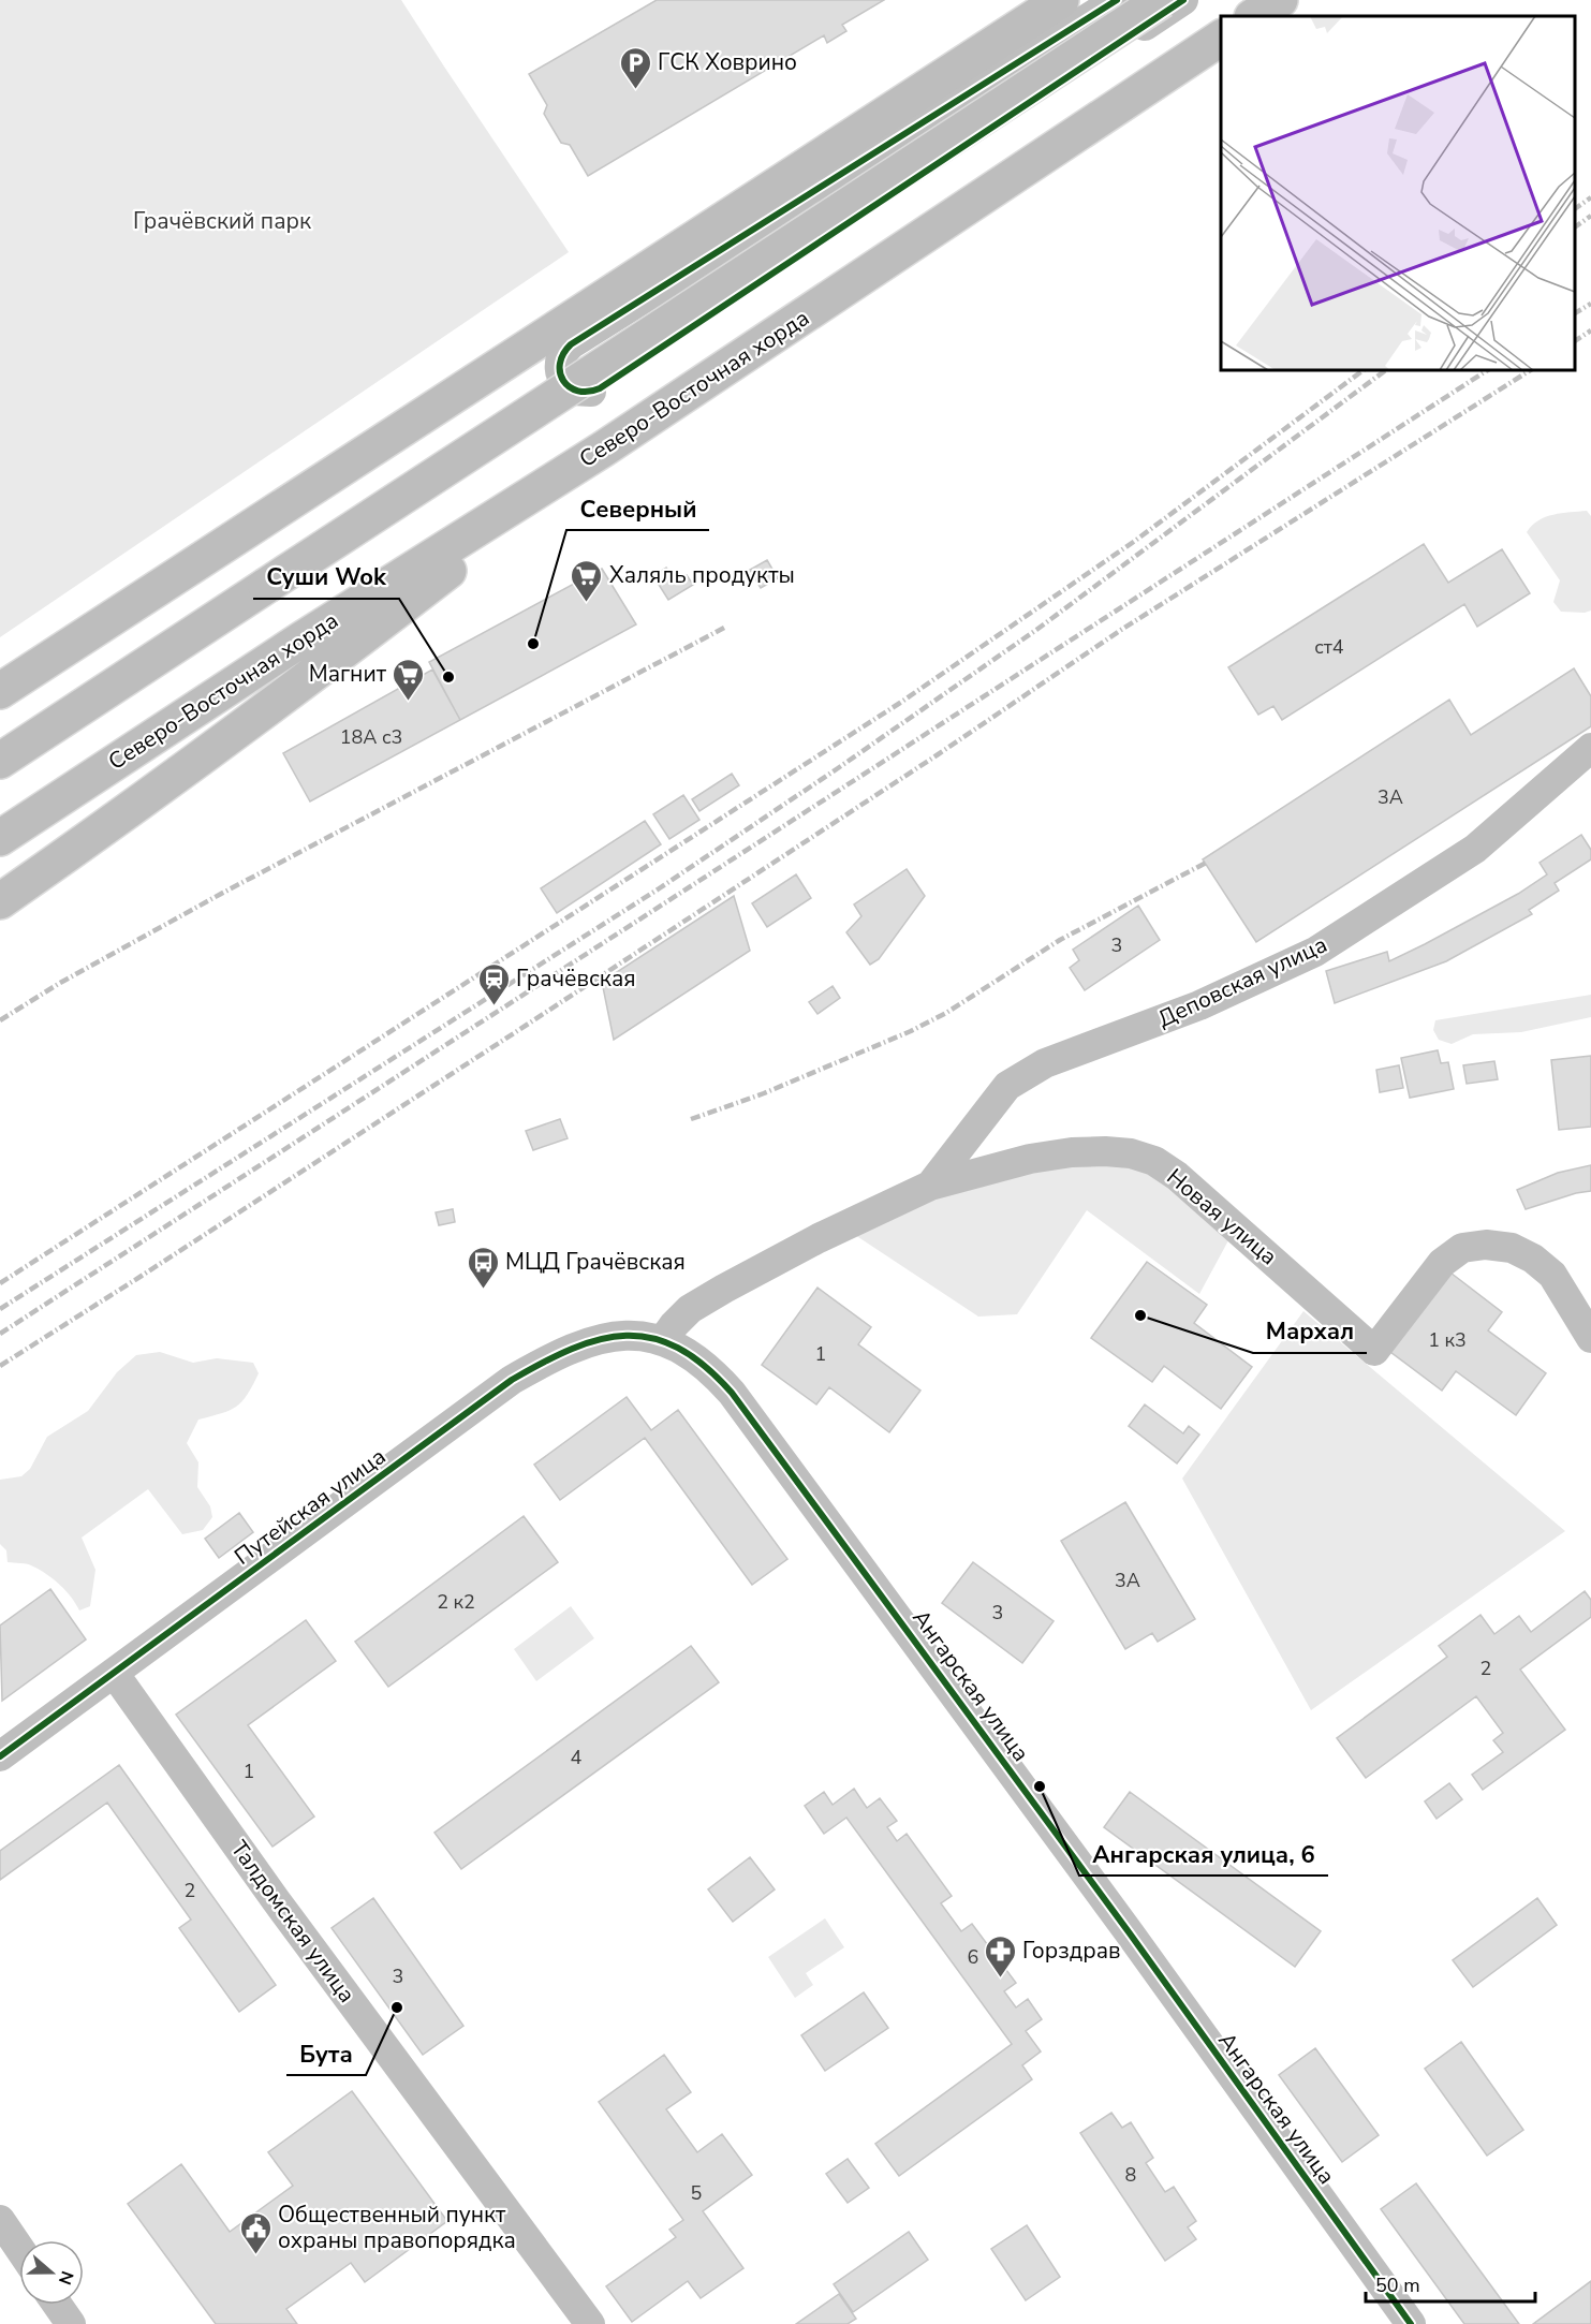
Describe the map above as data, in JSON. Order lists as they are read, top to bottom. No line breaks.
{"streets":{"main road":["Северо-Восточная хорда"],"street":["Деповская улица","Новая улица","Путейская улица","Ангарская улица","Талдомская улица"]},"crossings":[["Деповская улица","Новая улица"],["Новая улица","Путейская улица"],["Новая улица","Ангарская улица"],["Путейская улица","Ангарская улица"],["Путейская улица","Талдомская улица"]],"parks":["Грачёвский парк"],"places":{"parking":["ГСК Ховрино"],"supermarket":["Халяль продукты","Магнит"],"other":["Северный","Суши Wok","Мархал","Ангарская улица, 6","Бута"],"station":["Грачёвская"],"bus stop":["МЦД Грачёвская"],"pharmacy":["Горздрав"],"public building":["Общественный пункт охраны правопорядка"]},"house_numbers":["ст4","18А с3","3А","3","1 к3","1","3А","2 к2","3","2","4","1","2","6","3","8","5"],"scale_bar":"50 m","north":"right"}
